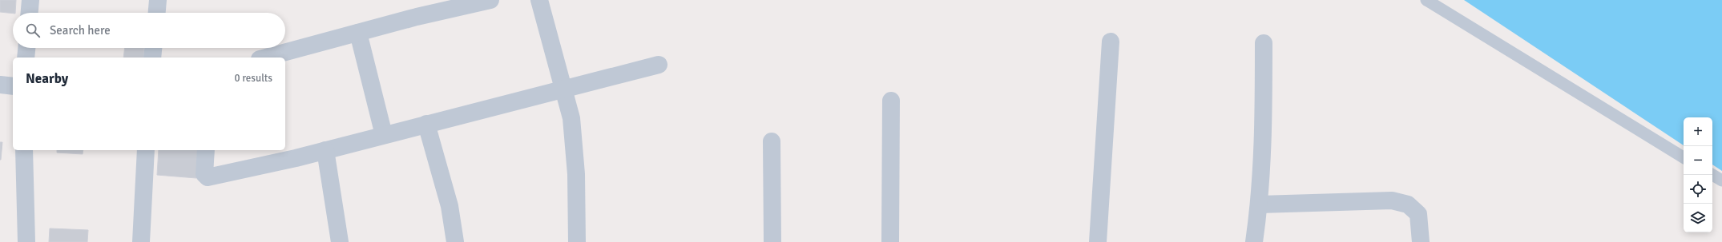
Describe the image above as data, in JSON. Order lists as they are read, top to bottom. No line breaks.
{"page":{"search":"Search here","heading":["Nearby","0 results"],"map_buttons":["+","−"]}}
